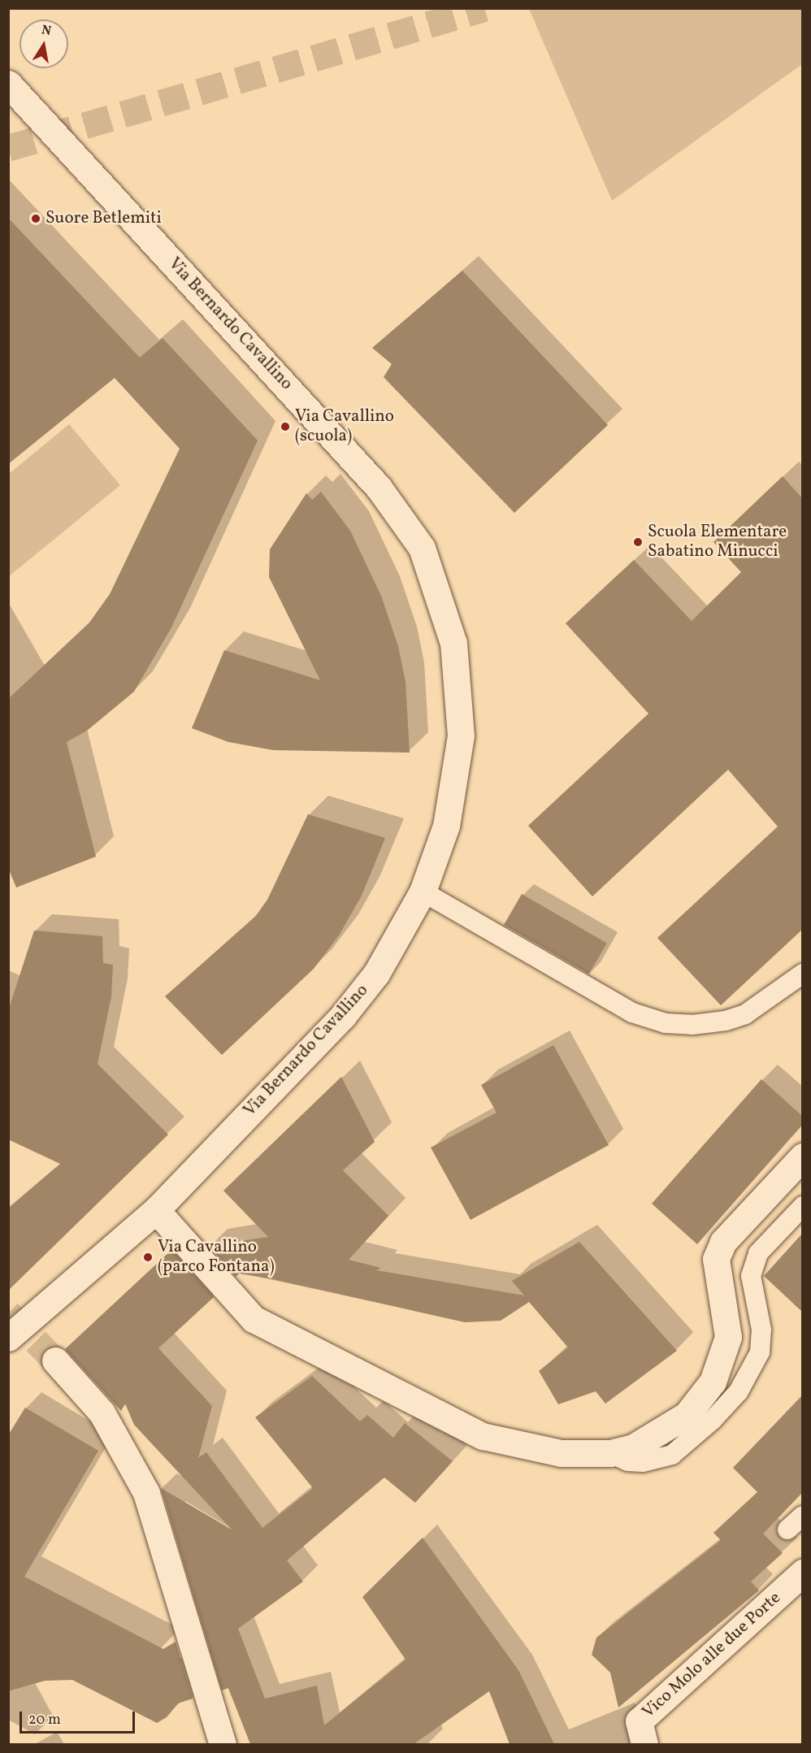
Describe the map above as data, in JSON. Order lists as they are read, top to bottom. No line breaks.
{"streets":{"main road":["Via Bernardo Cavallino","Vico Molo alle due Porte"]},"places":["Suore Betlemiti","Via Cavallino (scuola)","Scuola Elementare Sabatino Minucci","Via Cavallino (parco Fontana)"],"scale_bar":"20 m","north":"top"}
